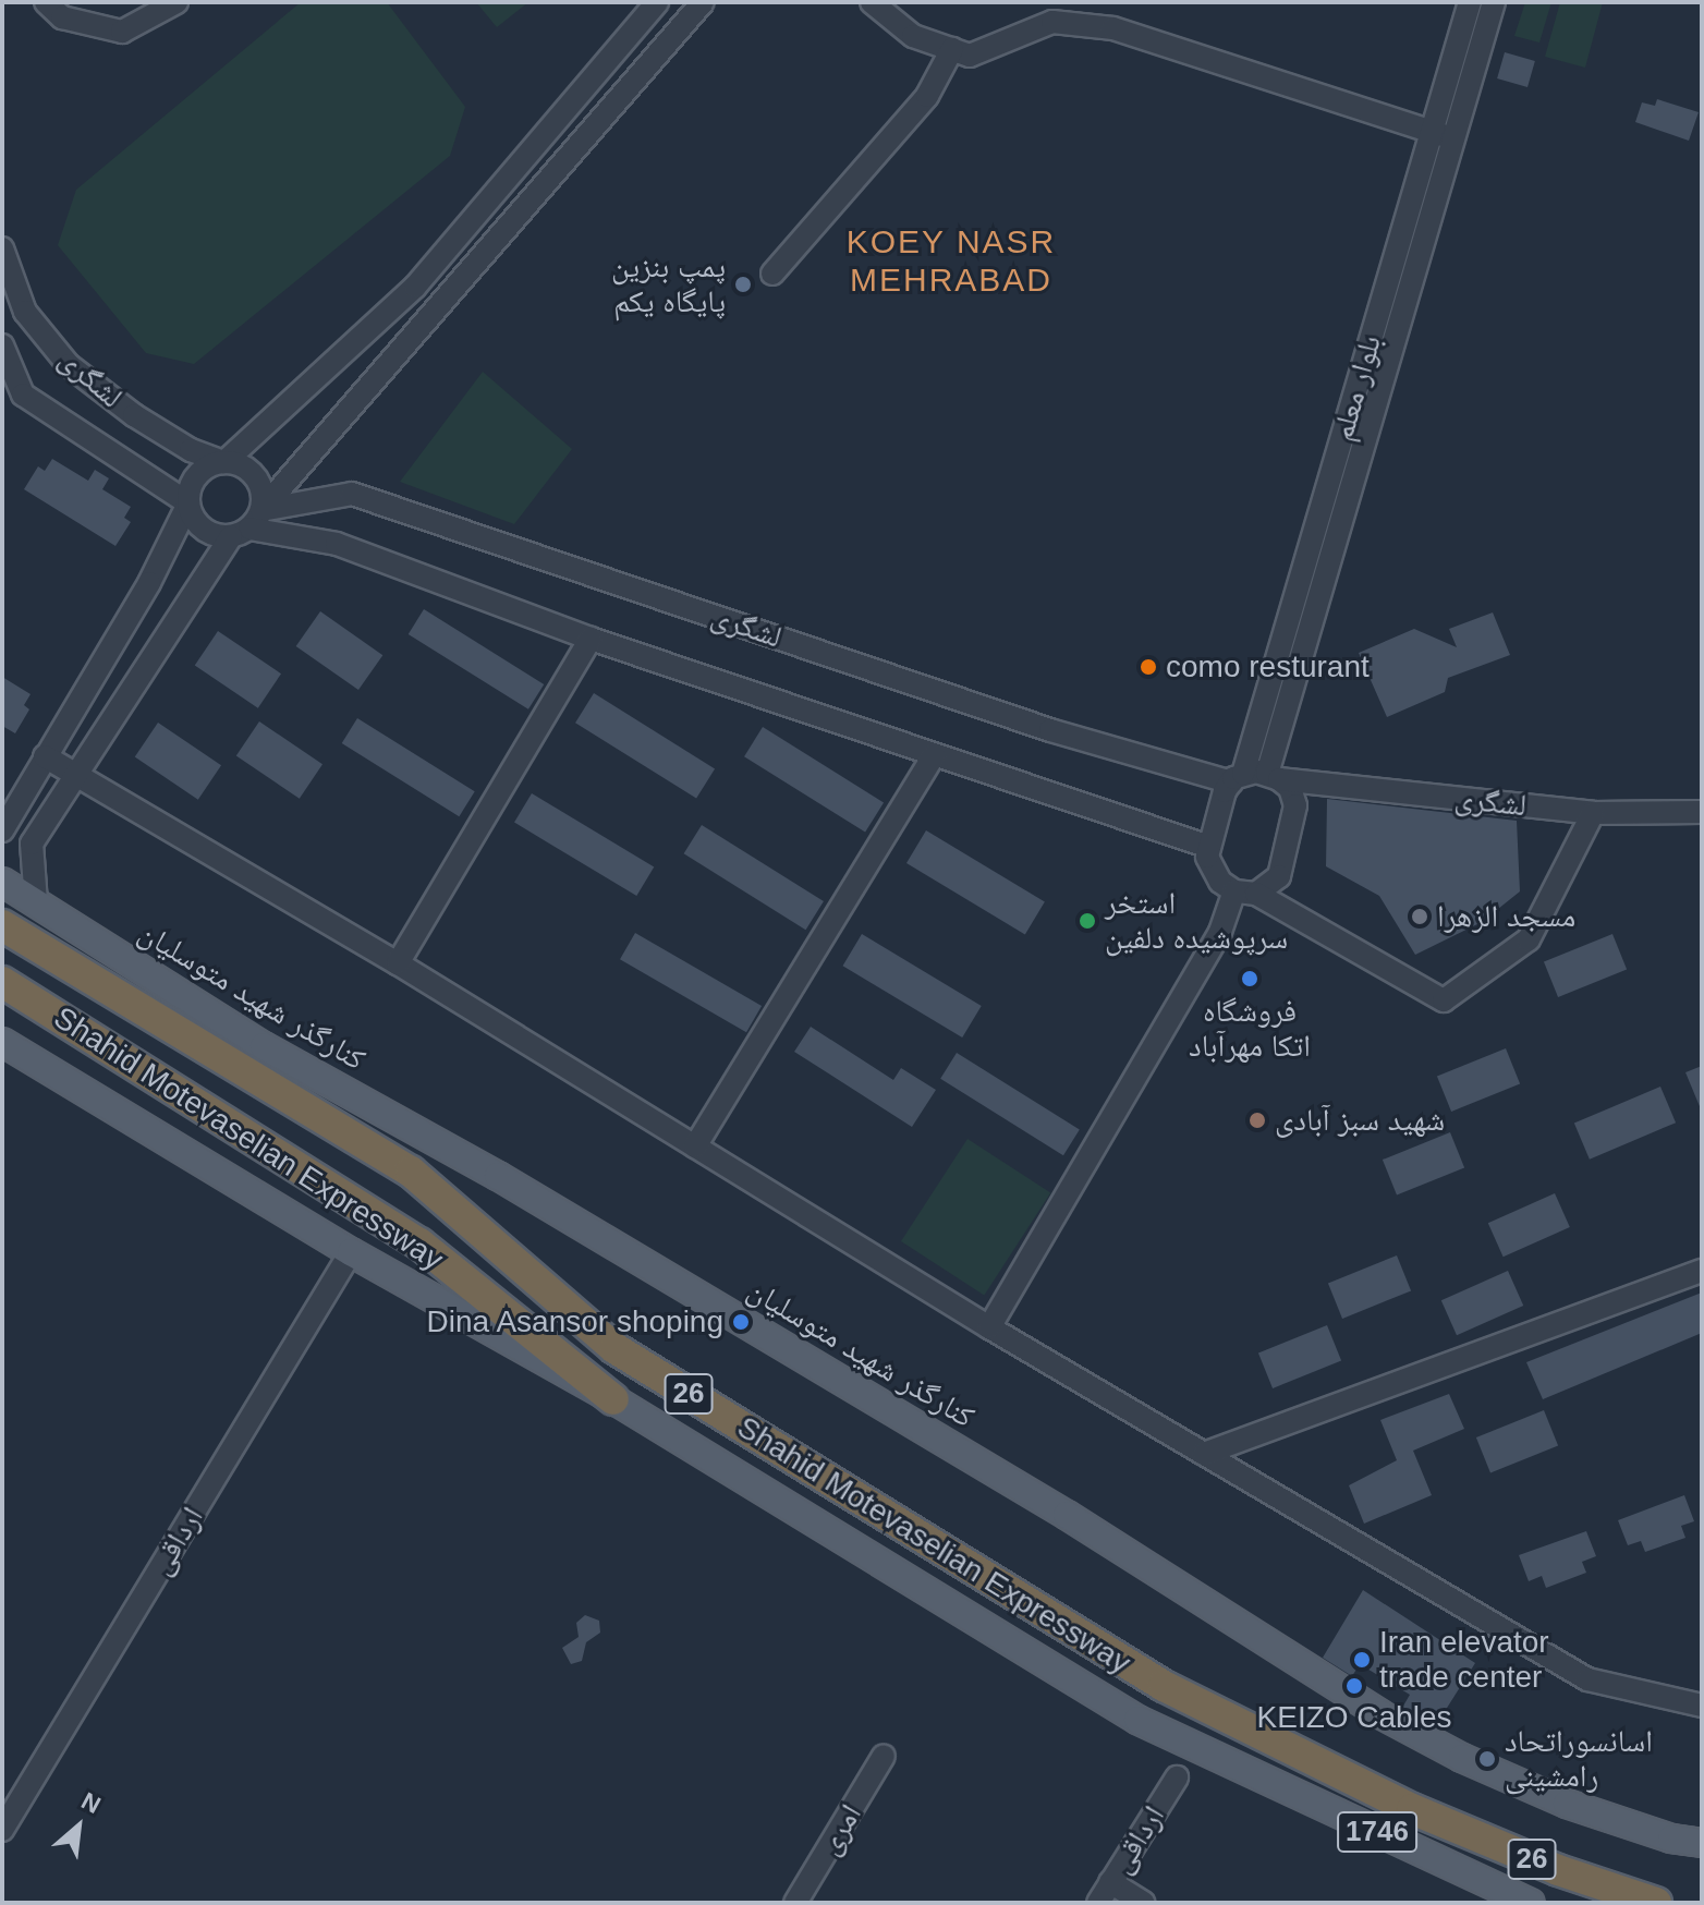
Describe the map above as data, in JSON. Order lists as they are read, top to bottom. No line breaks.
{"streets":{"highway":["Shahid Motevaselian Expressway","26"],"main road":["کنارگذر شهید متوسلیان","1746"],"street":["لشگری","بلوار معلم","ارداقی","امری"]},"crossings":[["لشگری","بلوار معلم"],["Shahid Motevaselian Expressway","1746"]],"districts":["KOEY NASR MEHRABAD"],"places":["پمپ بنزين پايگاه يكم","como resturant","مسجد الزهرا","استخر سرپوشیده دلفین","فروشگاه اتکا مهرآباد","شهید سبز آبادی","Dina Asansor shoping","Iran elevator trade center","KEIZO Cables","اسانسوراتحاد رامشینی"],"north":"top right"}
